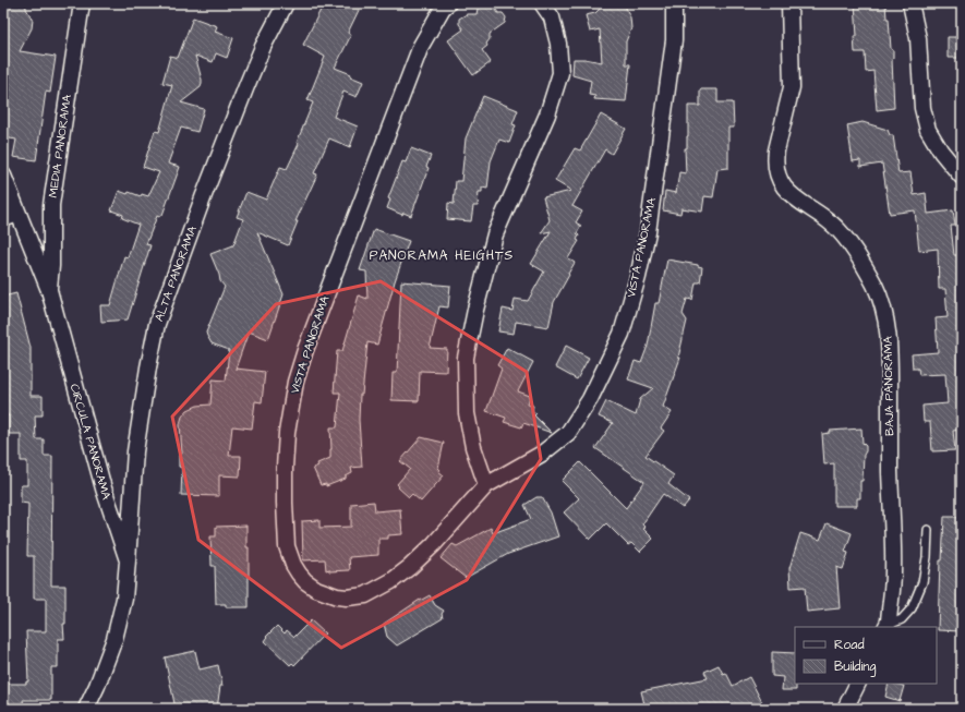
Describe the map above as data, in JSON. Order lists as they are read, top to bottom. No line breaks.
{"streets":{"street":["MEDIA PANORAMA","VISTA PANORAMA","ALTA PANORAMA","BAJA PANORAMA","CIRCULA PANORAMA"]},"crossings":[["MEDIA PANORAMA","CIRCULA PANORAMA"],["ALTA PANORAMA","CIRCULA PANORAMA"]],"districts":["PANORAMA HEIGHTS"],"legend":["Road","Building"]}
